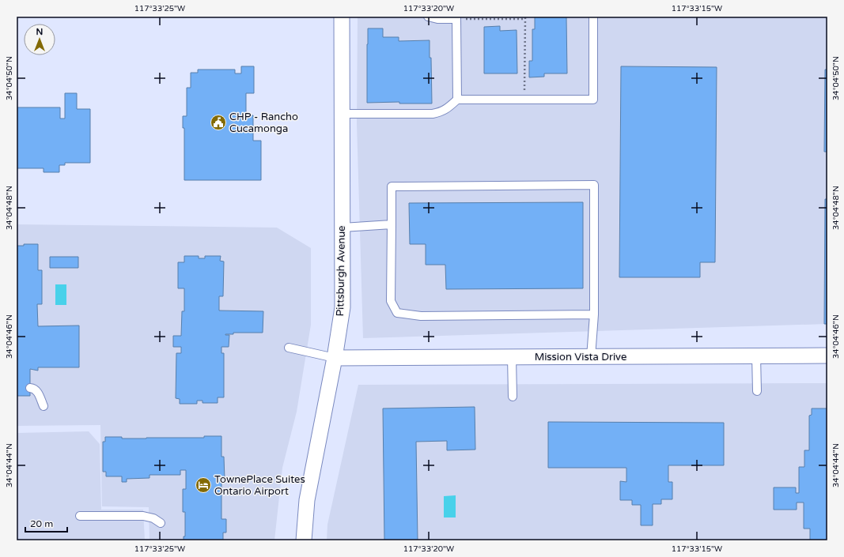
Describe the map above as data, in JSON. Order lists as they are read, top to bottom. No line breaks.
{"streets":{"street":["Pittsburgh Avenue","Mission Vista Drive"]},"crossings":[["Pittsburgh Avenue","Mission Vista Drive"]],"places":{"public building":["CHP - Rancho Cucamonga"],"hotel":["TownePlace Suites Ontario Airport"]},"scale_bar":"20 m","north":"top","coordinates":["117°33'25\"W","117°33'20\"W","117°33'15\"W","34°04'50\"N","34°04'48\"N","34°04'46\"N","34°04'44\"N"]}
